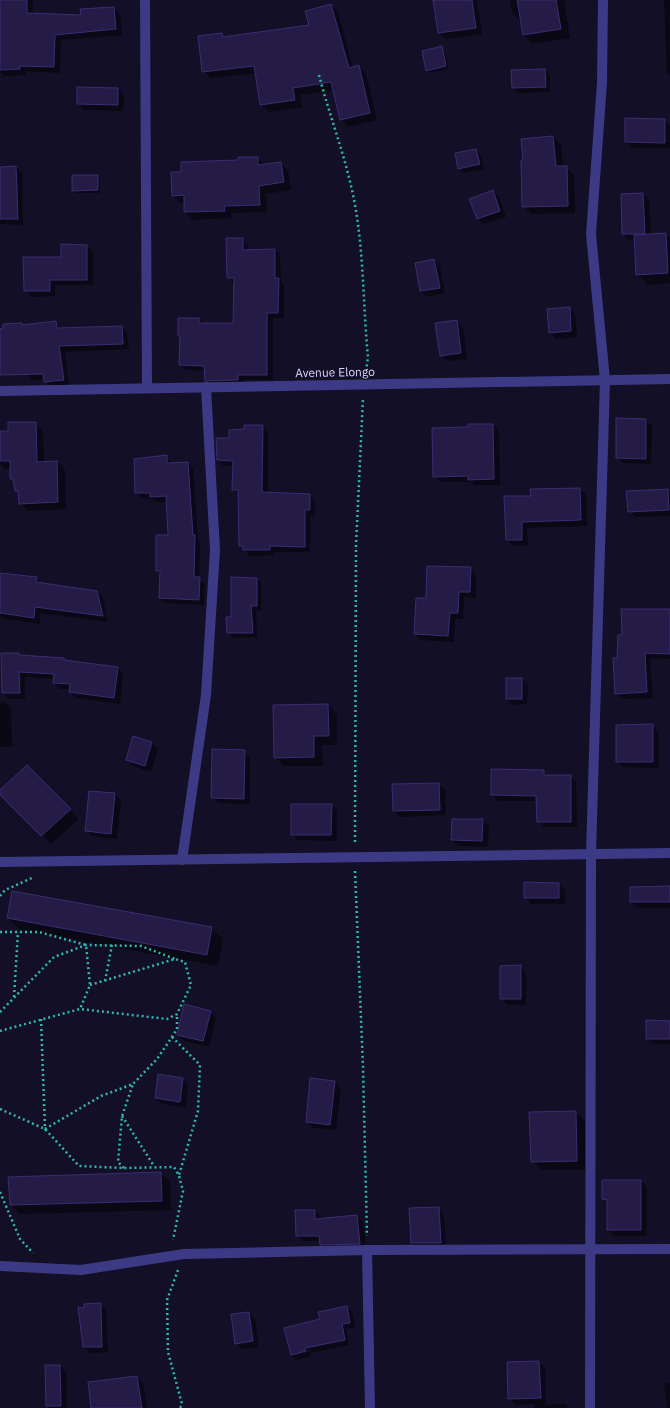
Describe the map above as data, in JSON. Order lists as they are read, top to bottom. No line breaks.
{"streets":{"street":["Avenue Elongo"]}}
